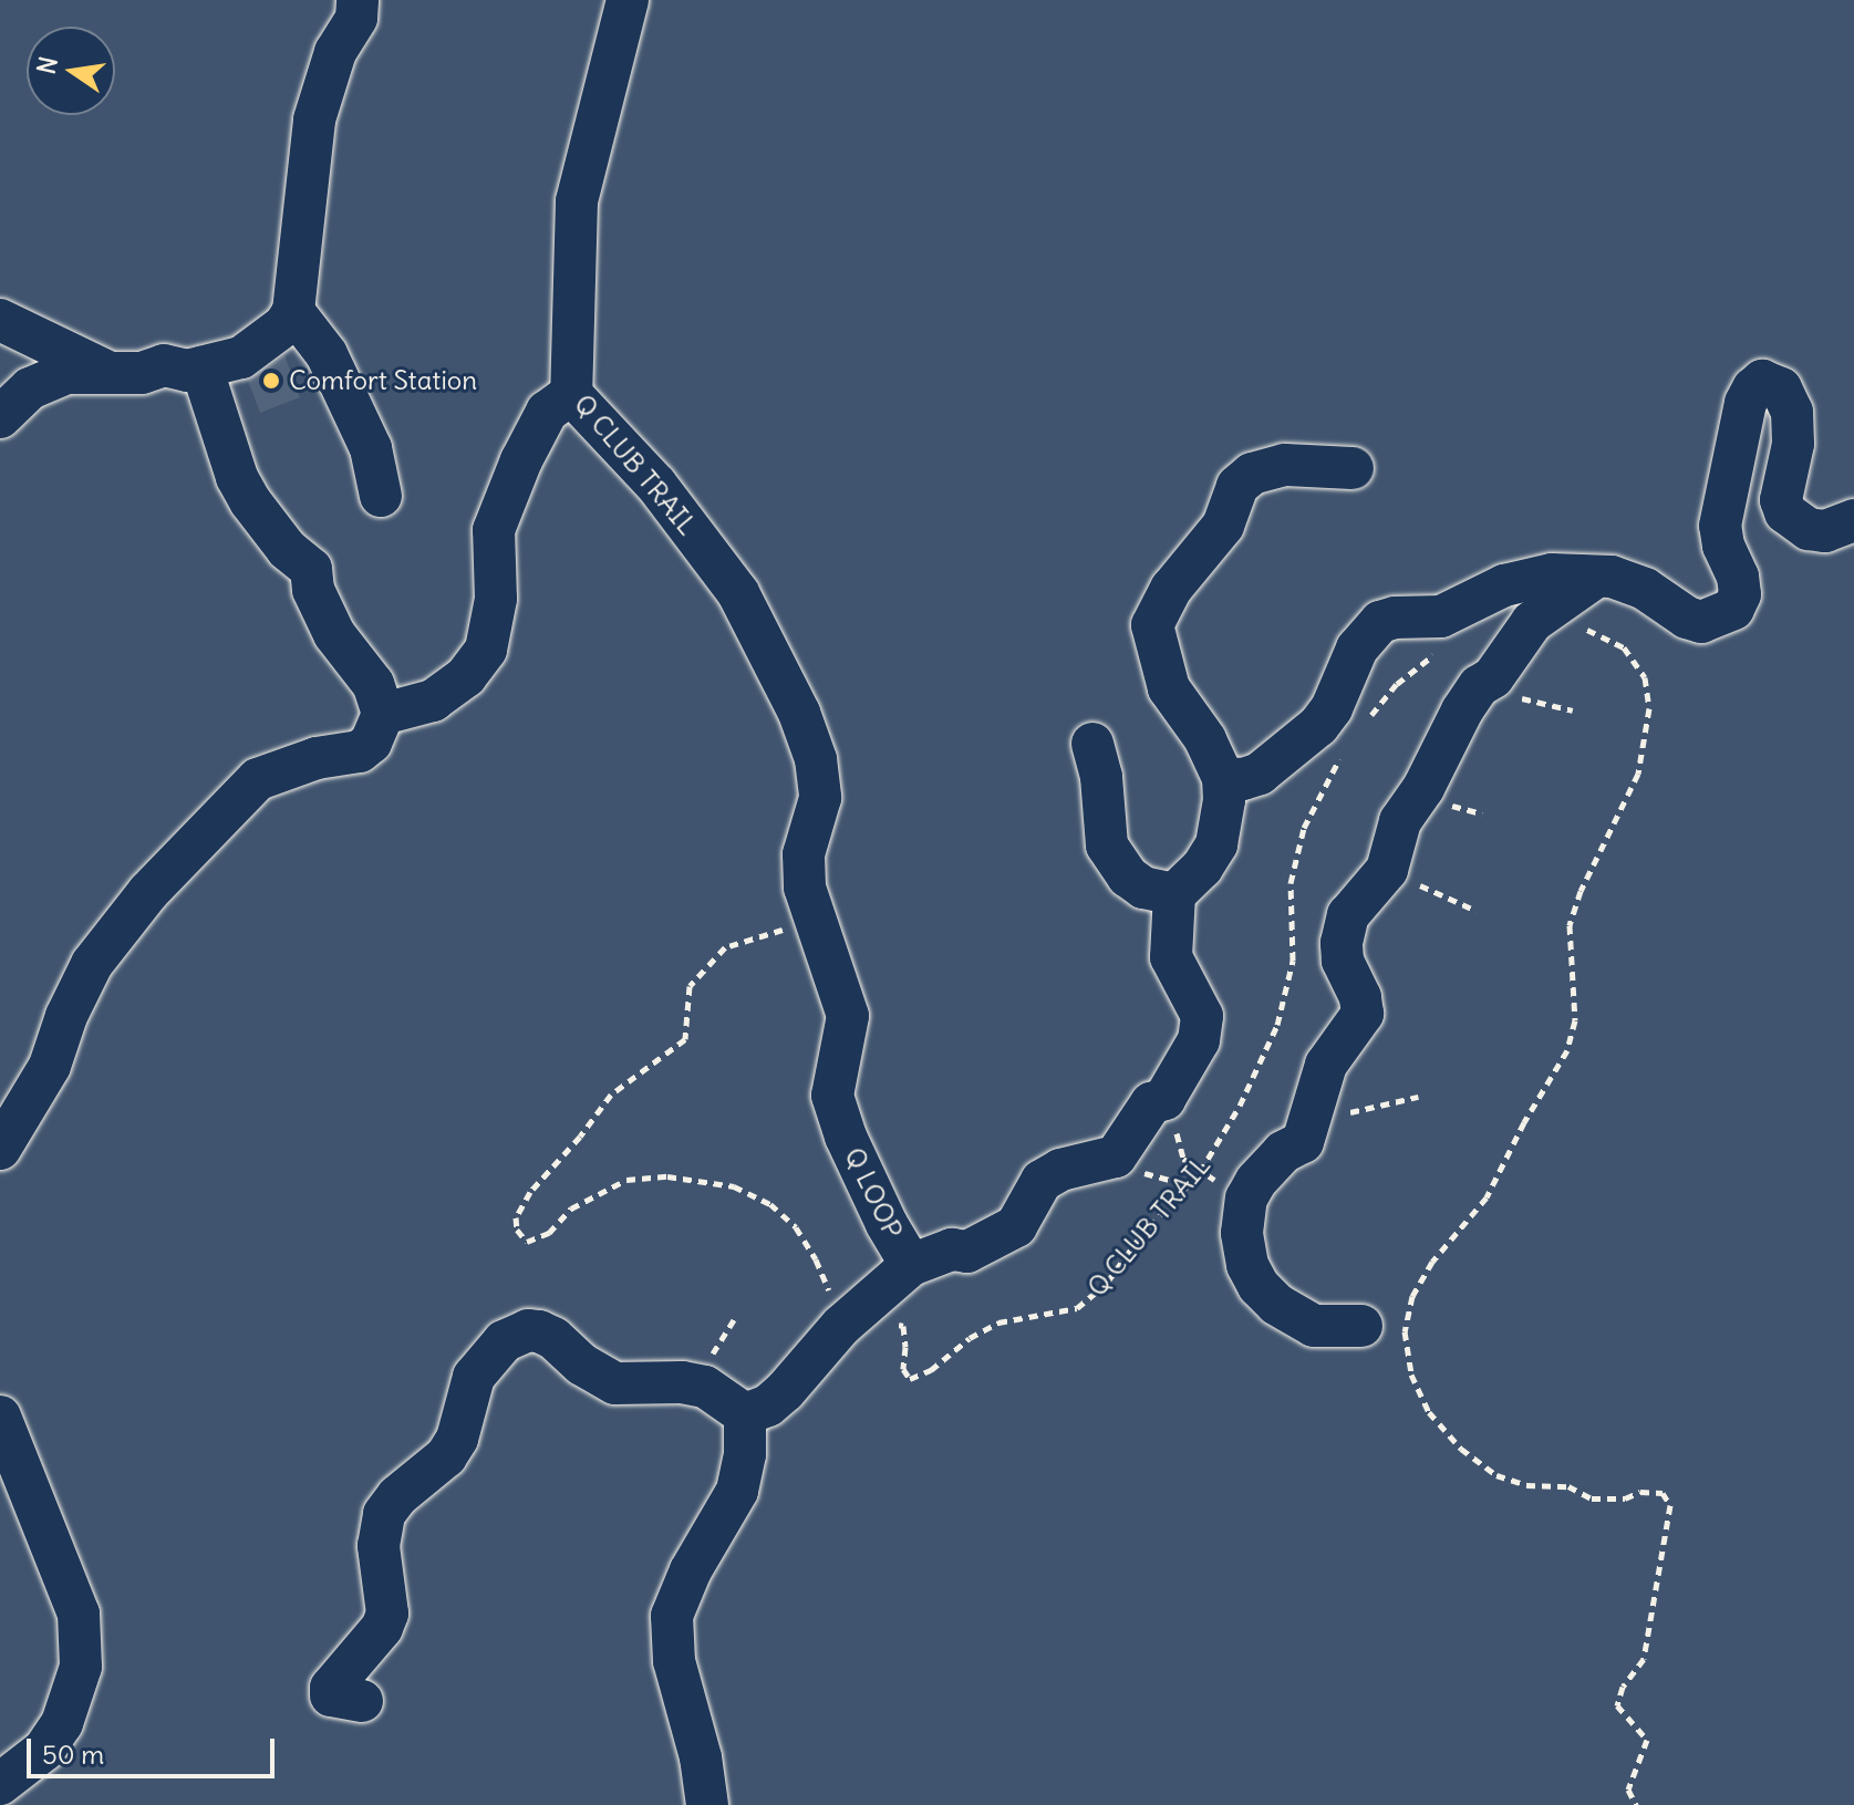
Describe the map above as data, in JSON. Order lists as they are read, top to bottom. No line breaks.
{"streets":{"lane":["Q CLUB TRAIL","Q LOOP"]},"crossings":[["Q CLUB TRAIL","Q LOOP"]],"places":["Comfort Station"],"scale_bar":"50 m","north":"left"}
